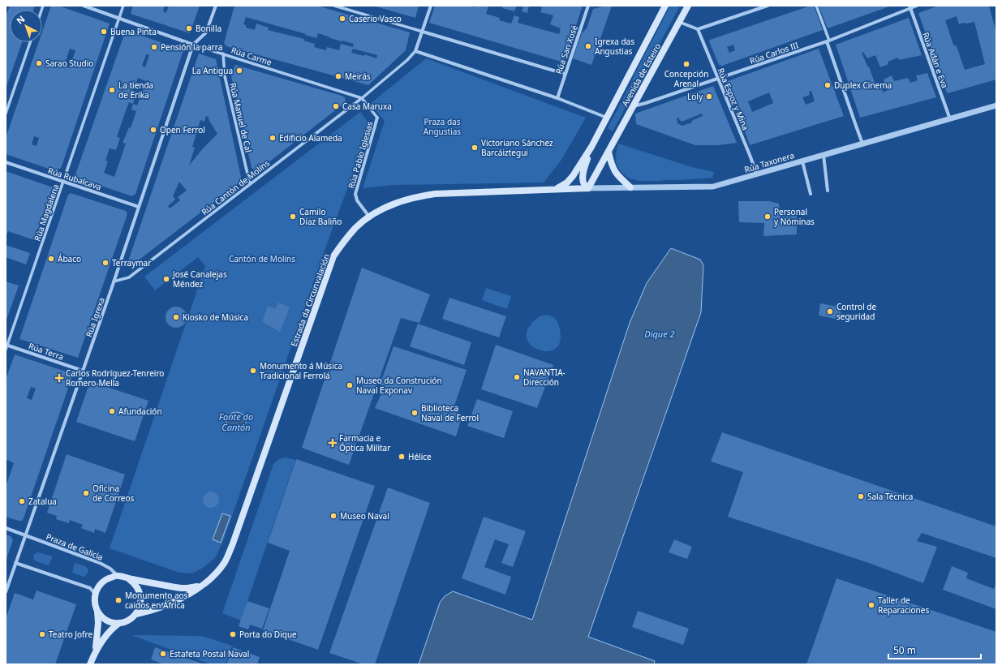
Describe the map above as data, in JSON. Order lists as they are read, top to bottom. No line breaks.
{"streets":{"main road":["Avenida de Esteiro","Estrada da Circunvalación"],"street":["Rúa San Xosé","Rúa Carlos III","Rúa Carme","Rúa Adán e Eva","Rúa Espoz y Mina","Rúa Manuel de Cal","Rúa Pablo Iglesias","Rúa Taxonera","Rúa Rubalcava","Rúa Cantón de Molíns","Rúa Magdalena","Rúa Igrexa","Rúa Terra","Praza de Galicia"]},"crossings":[["Rúa Carlos III","Rúa Adán e Eva"],["Rúa Carlos III","Avenida de Esteiro"],["Rúa Carlos III","Rúa Espoz y Mina"],["Rúa Carme","Rúa Manuel de Cal"],["Rúa Carme","Rúa Pablo Iglesias"],["Rúa Carme","Rúa Cantón de Molíns"],["Rúa Carme","Rúa Magdalena"],["Rúa Carme","Rúa Igrexa"],["Rúa Adán e Eva","Rúa Taxonera"],["Avenida de Esteiro","Rúa Taxonera"],["Avenida de Esteiro","Estrada da Circunvalación"],["Rúa Espoz y Mina","Rúa Taxonera"],["Rúa Manuel de Cal","Rúa Cantón de Molíns"],["Rúa Pablo Iglesias","Rúa Cantón de Molíns"],["Rúa Pablo Iglesias","Estrada da Circunvalación"],["Rúa Taxonera","Estrada da Circunvalación"],["Rúa Rubalcava","Rúa Magdalena"],["Rúa Rubalcava","Rúa Igrexa"],["Rúa Cantón de Molíns","Rúa Igrexa"],["Rúa Magdalena","Rúa Terra"],["Estrada da Circunvalación","Praza de Galicia"],["Rúa Igrexa","Rúa Terra"],["Rúa Igrexa","Praza de Galicia"]],"water":["Dique 2","Fonte do Cantón"],"parks":["Praza das Angustias","Cantón de Molíns"],"places":{"other":["Caserío Vasco","Bonilla","Buena Pinta","Igrexa das Angustias","Pensión la parra","Sarao Studio","Concepción Arenal","La Antigua","Meirás","Duplex Cinema","La tienda de Erika","Loly","Casa Maruxa","Open Ferrol","Edificio Alameda","Victoriano Sánchez Barcáiztegui","Camilo Díaz Baliño","Personal y Nóminas","Ábaco","Terraymar","José Canalejas Méndez","Control de seguridad","Kiosko de Música","Monumento á Música Tradicional Ferrolá","NAVANTIA- Dirección","Museo da Construción Naval Exponav","Afundación","Biblioteca Naval de Ferrol","Hélice","Oficina de Correos","Sala Técnica","Zatalua","Museo Naval","Monumento aos caidos en África","Taller de Reparaciones","Teatro Jofre","Porta do Dique","Estafeta Postal Naval"],"health":["Carlos Rodríguez-Tenreiro Romero-Mella","Farmacia e Óptica Militar"]},"scale_bar":"50 m","north":"top left"}
